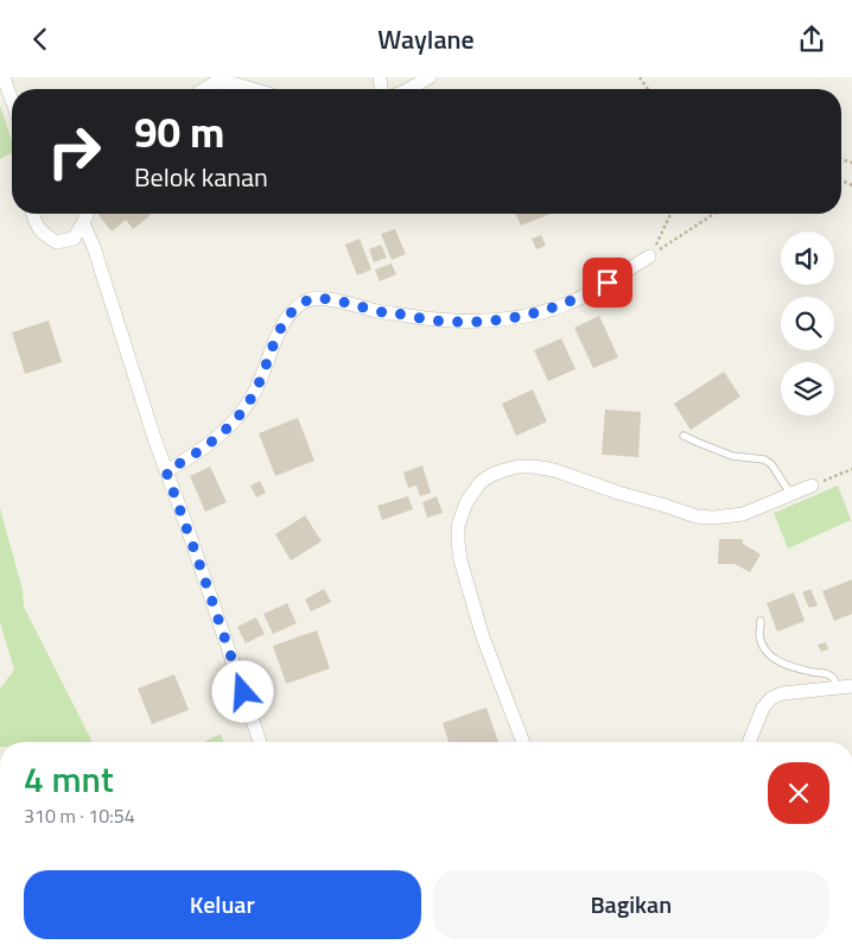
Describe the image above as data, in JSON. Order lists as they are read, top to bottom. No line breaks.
{"page":{"header":"Waylane","turn":["90 m","Belok kanan"],"heading":["4 mnt","310 m · 10:54"],"buttons":["Keluar","Bagikan"]}}
